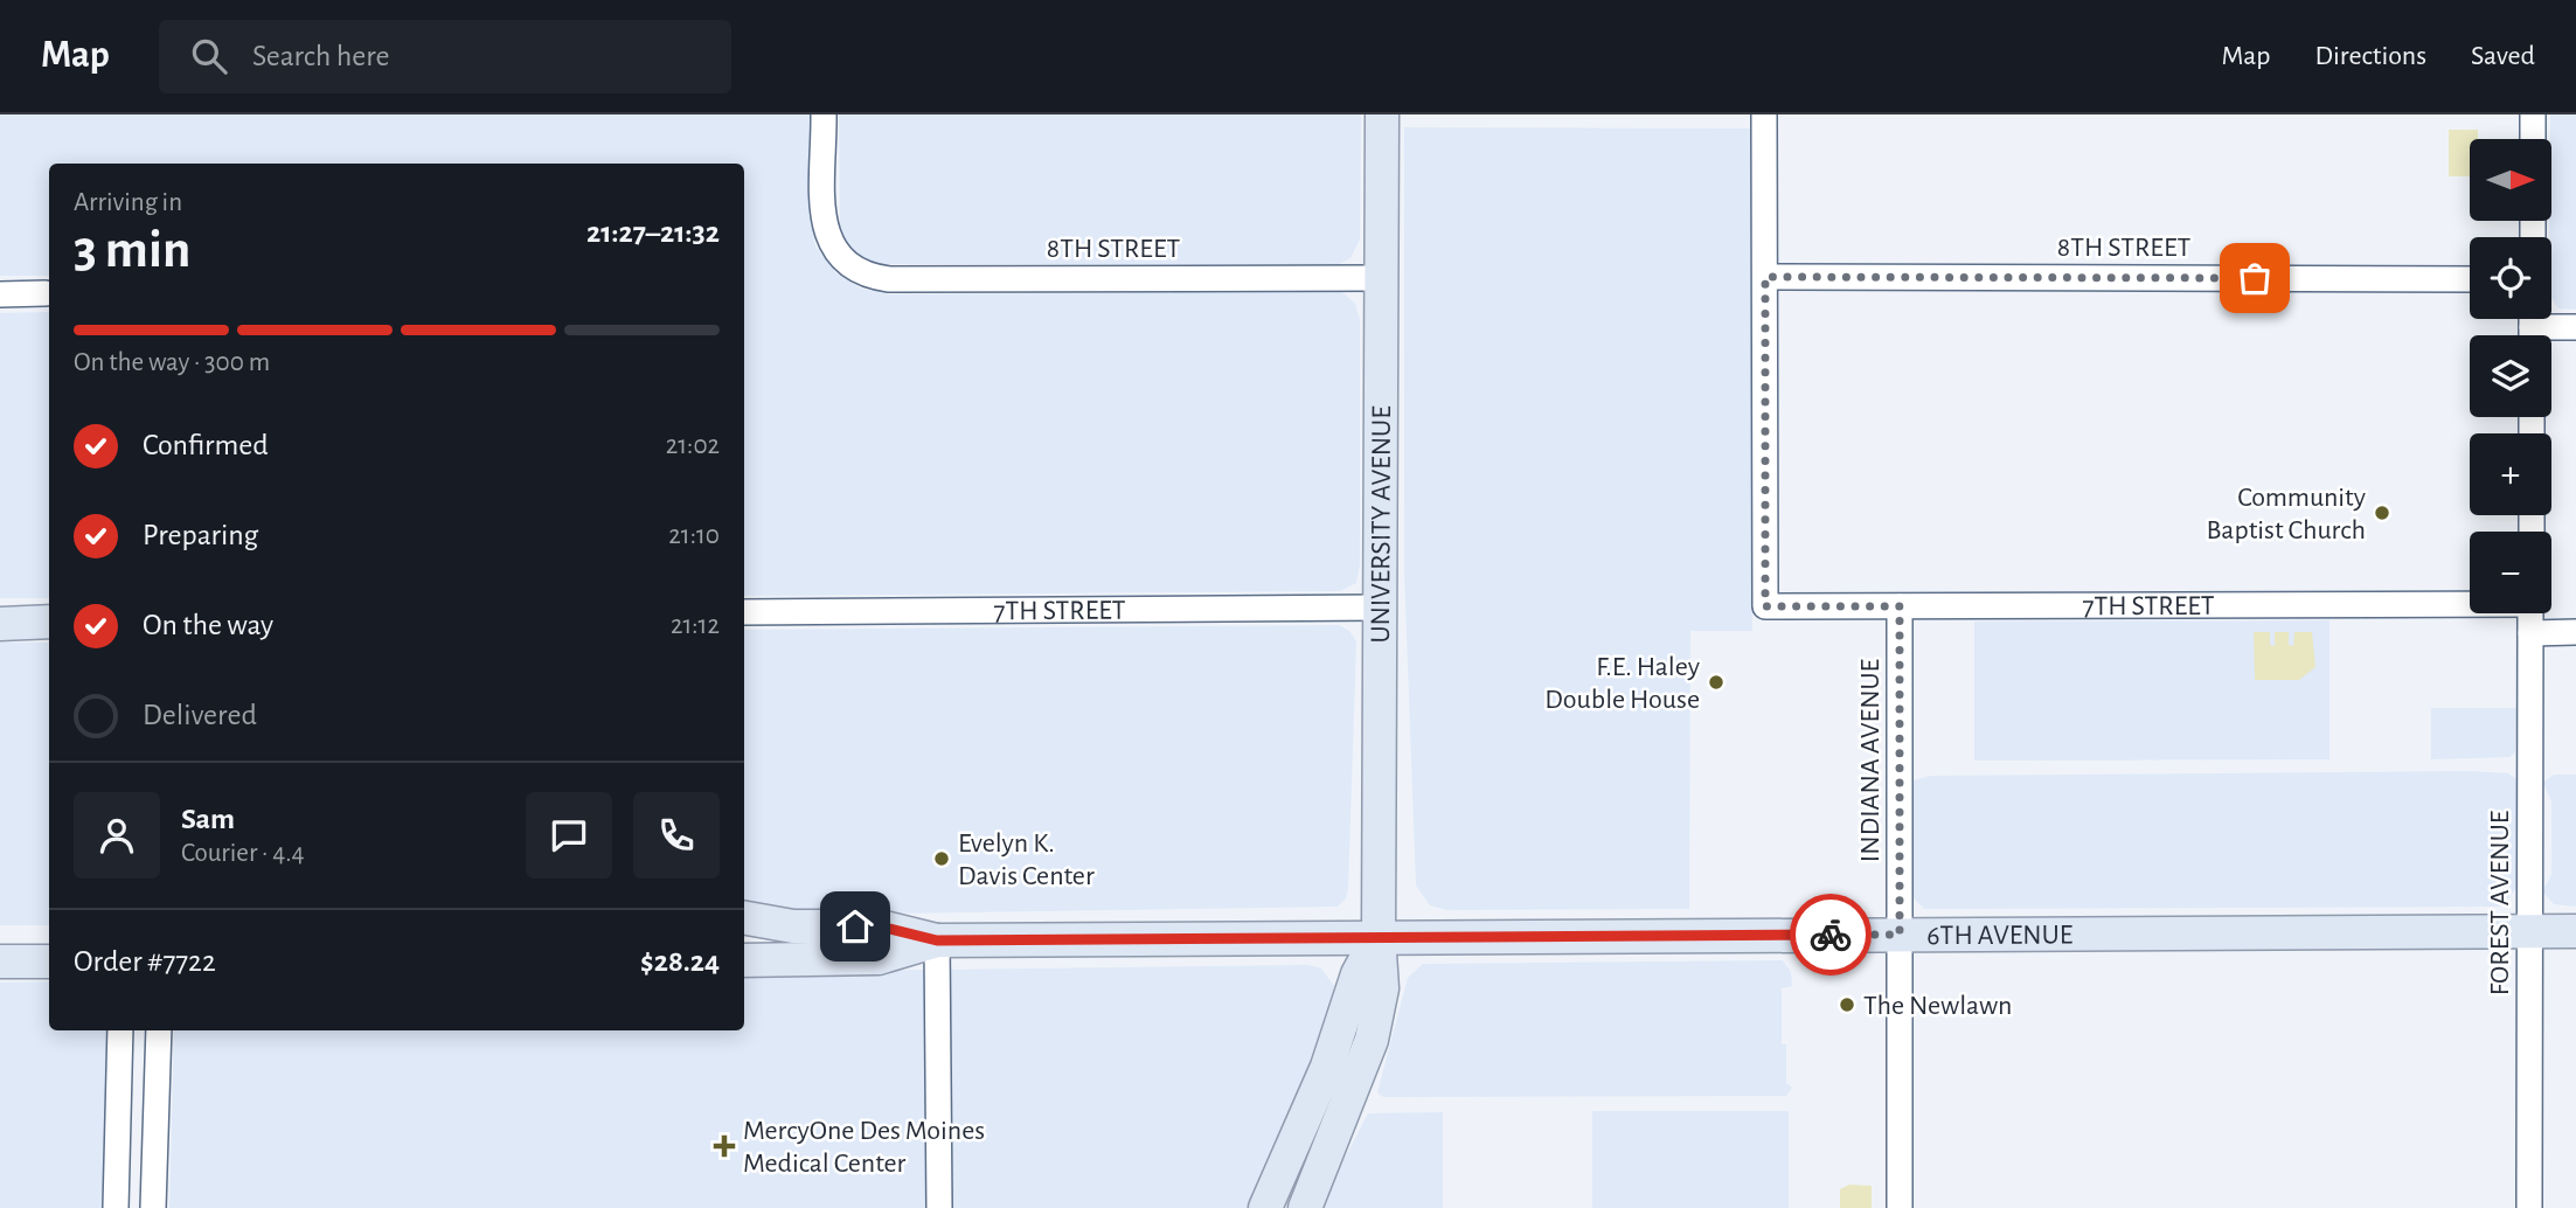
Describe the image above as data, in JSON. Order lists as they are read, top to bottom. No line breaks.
{"streets":{"main road":["UNIVERSITY AVENUE","6TH AVENUE"],"street":["8TH STREET","7TH STREET","INDIANA AVENUE","FOREST AVENUE"]},"crossings":[["8TH STREET","UNIVERSITY AVENUE"],["8TH STREET","7TH STREET"],["UNIVERSITY AVENUE","7TH STREET"],["UNIVERSITY AVENUE","6TH AVENUE"],["7TH STREET","INDIANA AVENUE"],["INDIANA AVENUE","6TH AVENUE"],["FOREST AVENUE","6TH AVENUE"]],"places":{"other":["Community Baptist Church","F.E. Haley Double House","Evelyn K. Davis Center","The Newlawn"],"health":["MercyOne Des Moines Medical Center"]},"north":"right","page":{"header":"Map","search":"Search here","nav":["Map","Directions","Saved"],"map_buttons":["+","−"],"heading":["3 min","Arriving in","21:27–21:32"],"panel":["Sam","Courier · 4.4","Order #7722","$28.24"],"bar":"On the way · 300 m","list":[["Confirmed","21:02"],["Preparing","21:10"],["On the way","21:12"],"Delivered"]}}
